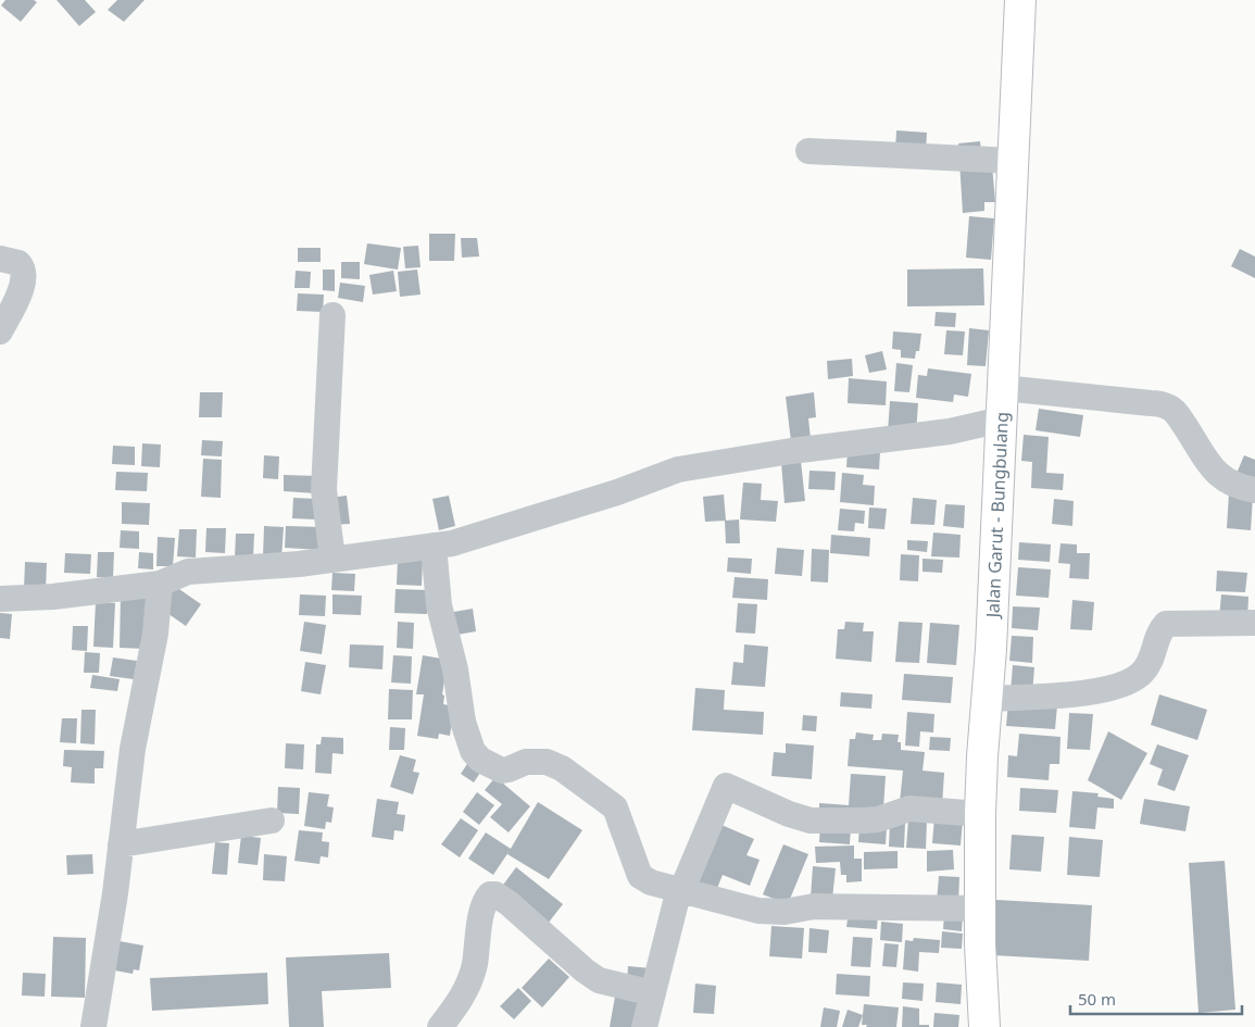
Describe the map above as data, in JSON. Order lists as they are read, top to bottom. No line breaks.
{"streets":{"main road":["Jalan Garut - Bungbulang"]},"scale_bar":"50 m"}
